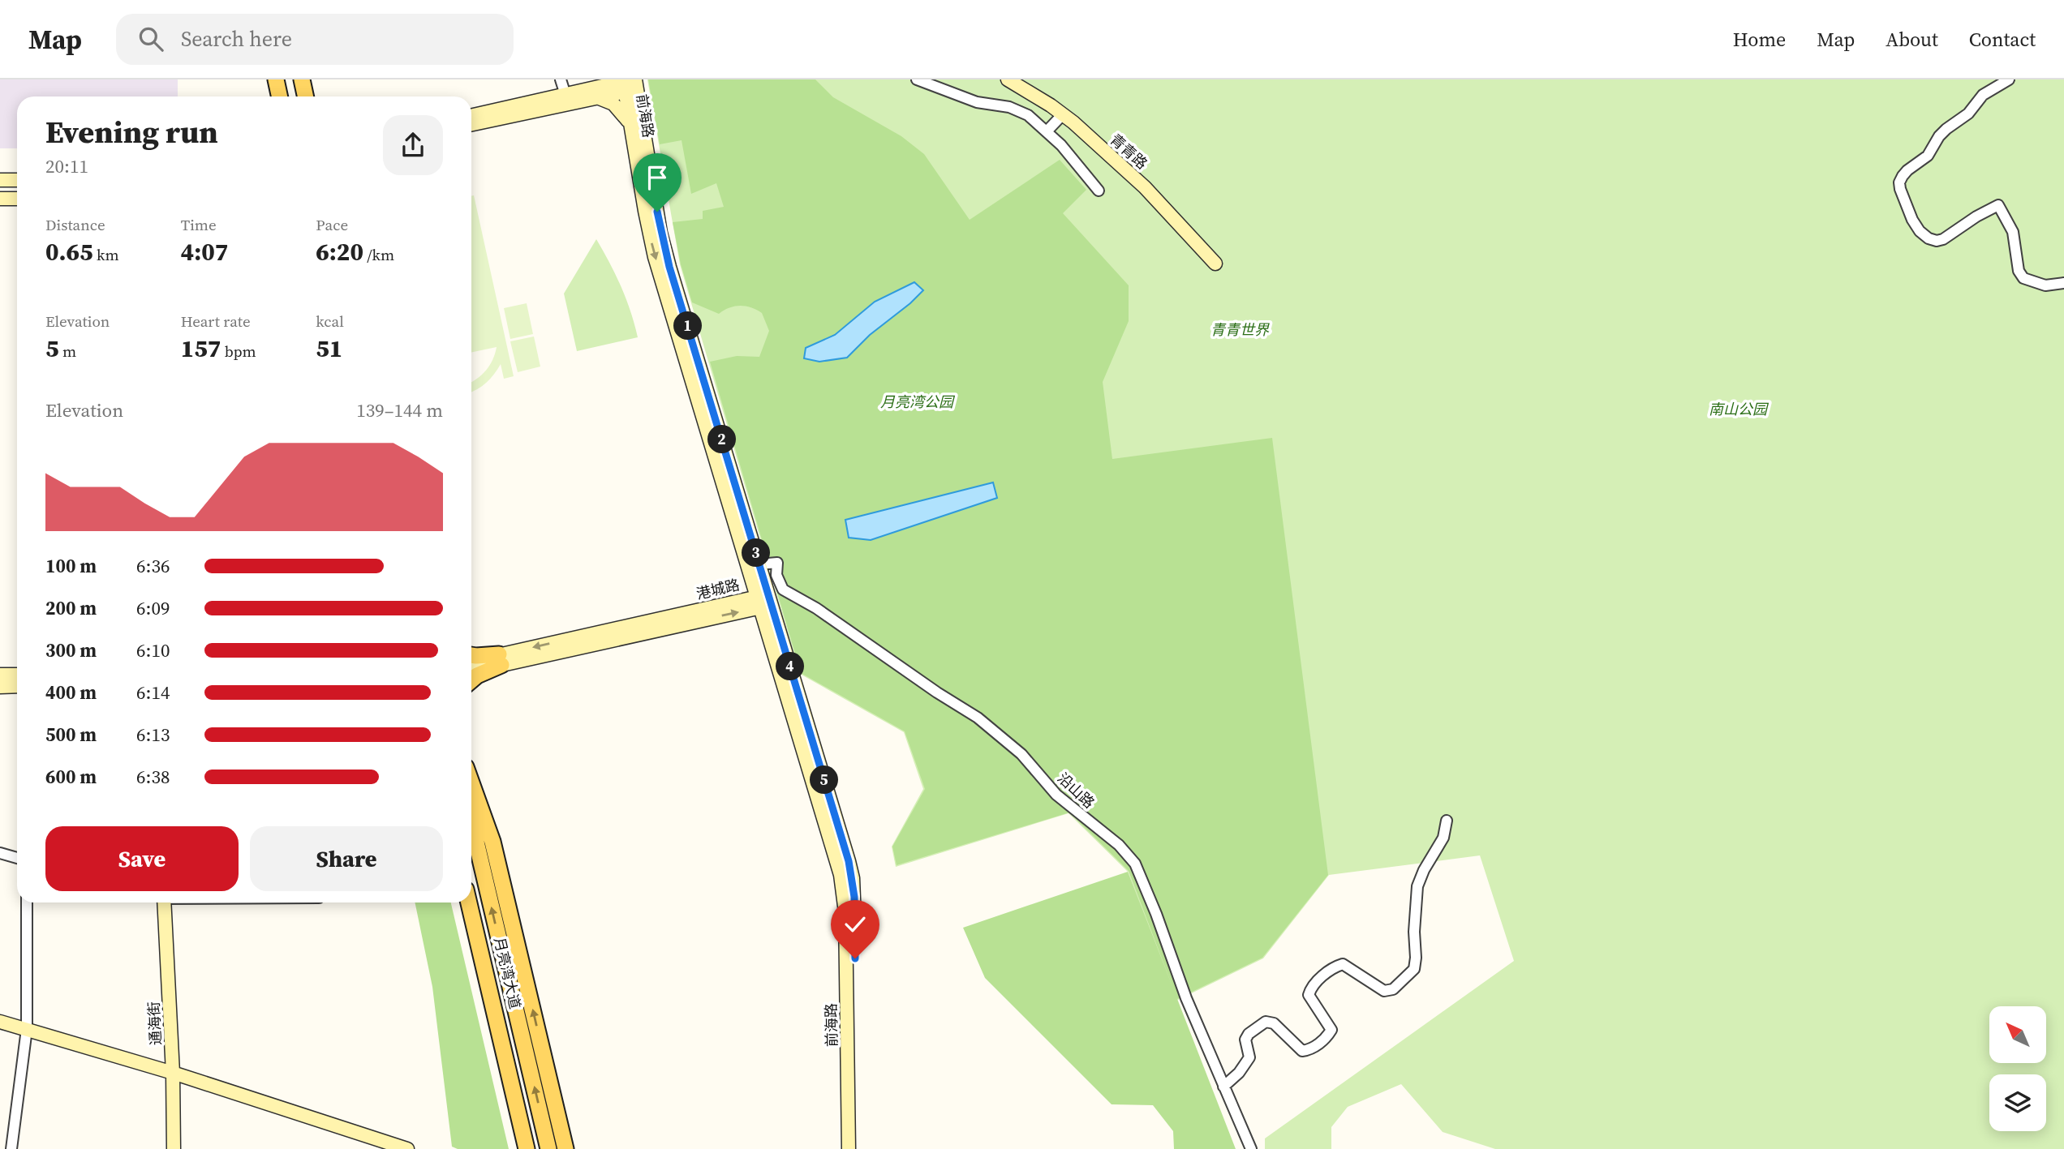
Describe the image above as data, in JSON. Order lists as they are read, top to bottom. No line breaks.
{"streets":{"main road":["月亮湾大道"],"street":["前海路","青青路","港城路","沿山路","通海街"]},"crossings":[["前海路","港城路"],["前海路","沿山路"]],"parks":["青青世界","月亮湾公园","南山公园"],"north":"top left","page":{"header":"Map","search":"Search here","nav":["Home","Map","About","Contact"],"heading":["Evening run","20:11"],"stats":[["Distance","0.65 km"],["Time","4:07"],["Pace","6:20 /km"],["Elevation","5 m"],["Heart rate","157 bpm"],["kcal","51"]],"pins":["1","2","3","4","5"],"chart":["Elevation","139–144 m"],"list":[{"name":"100 m","note":"6:36"},{"name":"200 m","note":"6:09"},{"name":"300 m","note":"6:10"},{"name":"400 m","note":"6:14"},{"name":"500 m","note":"6:13"},{"name":"600 m","note":"6:38"}],"buttons":["Save","Share"]}}
